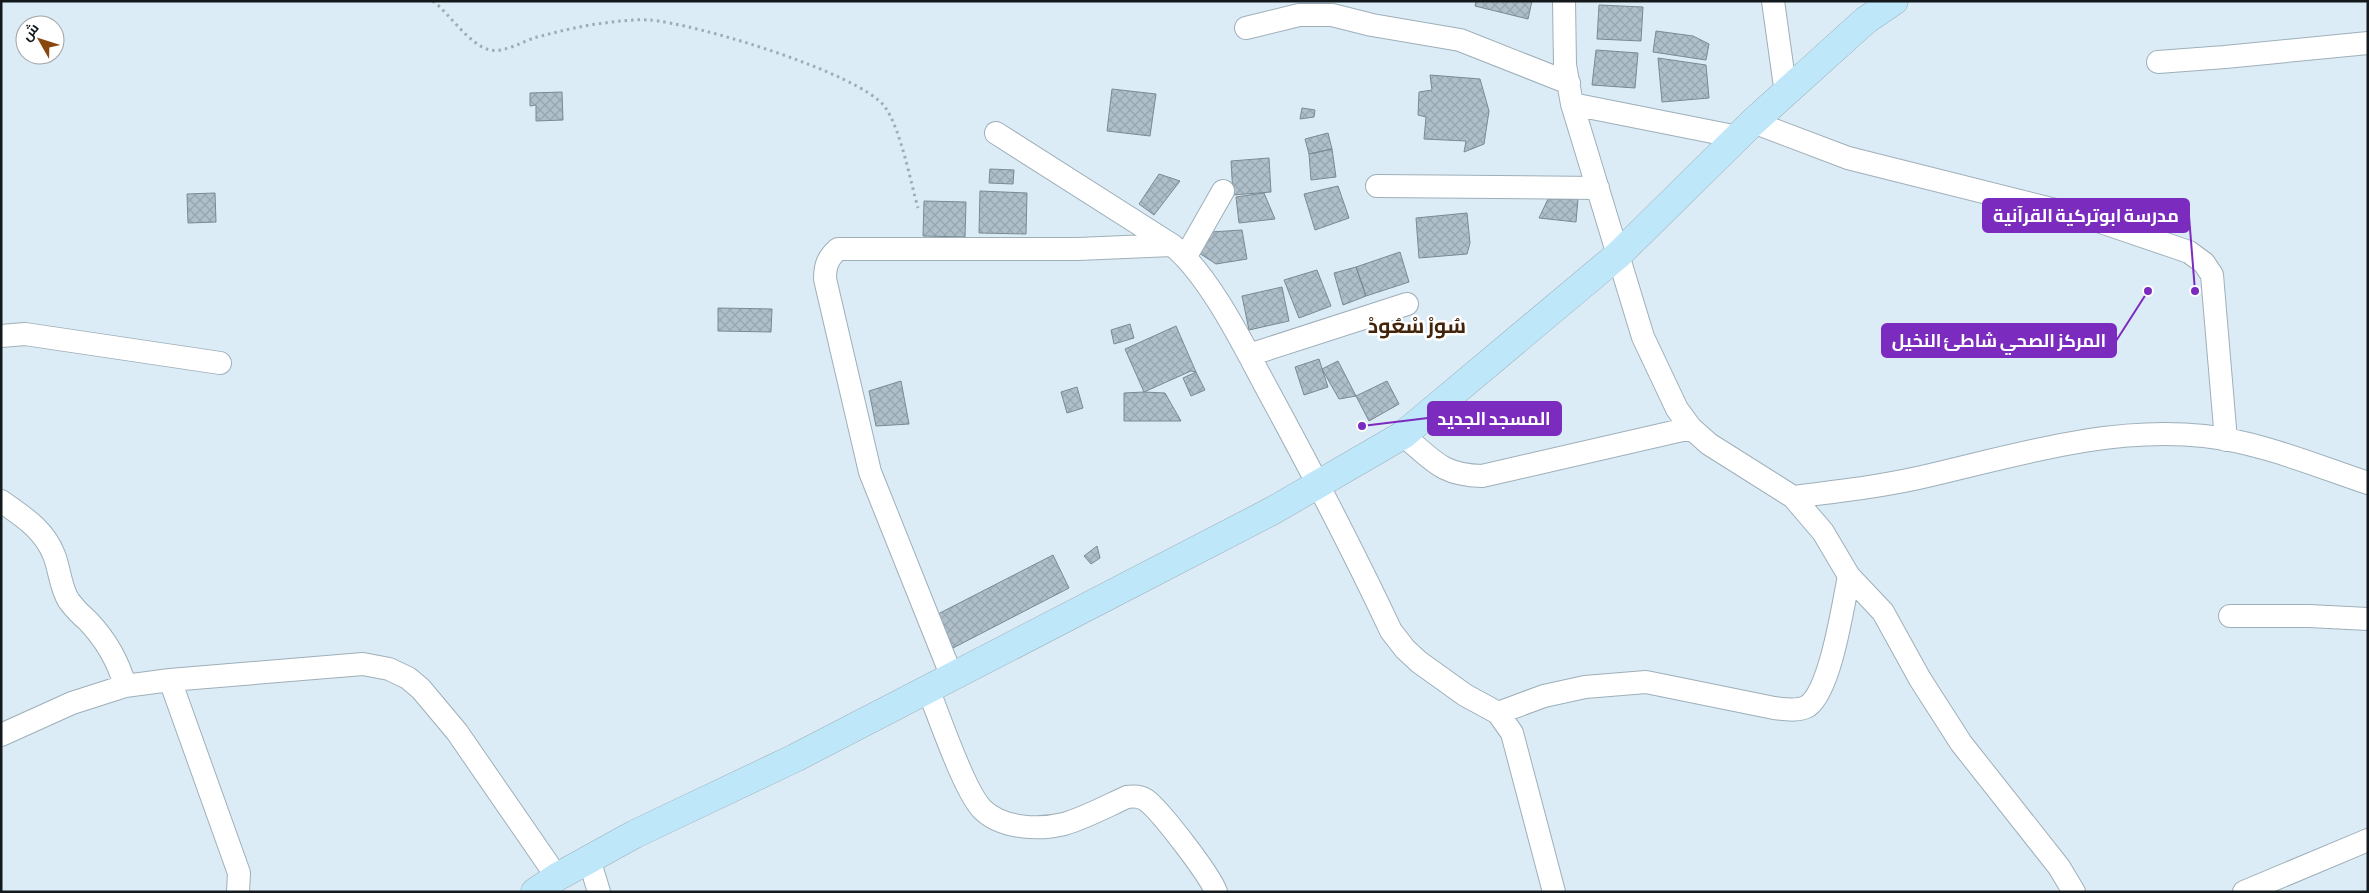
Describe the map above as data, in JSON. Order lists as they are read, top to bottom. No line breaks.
{"districts":["سُورْ سْعُودْ"],"places":["المركز الصحي شاطئ النخيل","مدرسة ابوتركية القرآنية","المسجد الجديد"],"north":"top left"}
